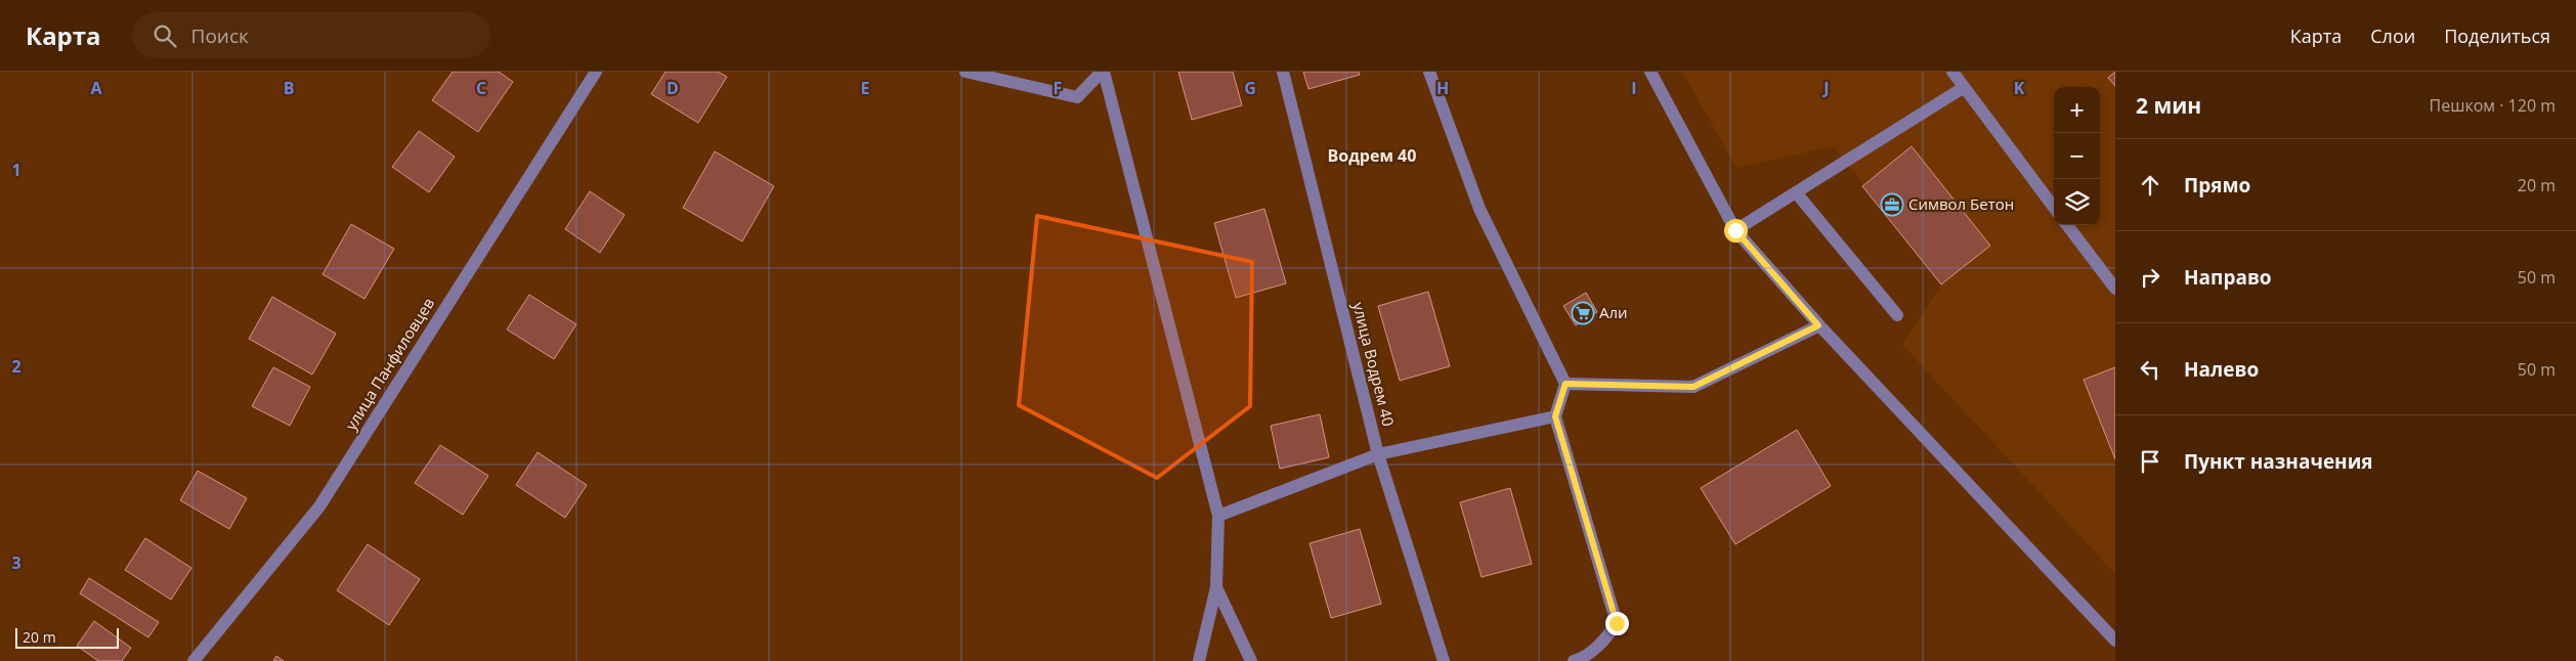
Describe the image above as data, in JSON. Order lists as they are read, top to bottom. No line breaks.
{"streets":{"street":["улица Панфиловцев","улица Водрем 40"]},"districts":["Водрем 40"],"places":{"office":["Символ Бетон"],"supermarket":["Али"]},"scale_bar":"20 m","page":{"header":"Карта","search":"Поиск","nav":["Карта","Слои","Поделиться"],"heading":["2 мин","Пешком · 120 m"],"map_buttons":["+","−"],"list":[["Прямо","20 m"],["Направо","50 m"],["Налево","50 m"],"Пункт назначения"],"scale":"20 m"},"grid":{"columns":["A","B","C","D","E","F","G","H","I","J","K"],"rows":["1","2","3"]}}
